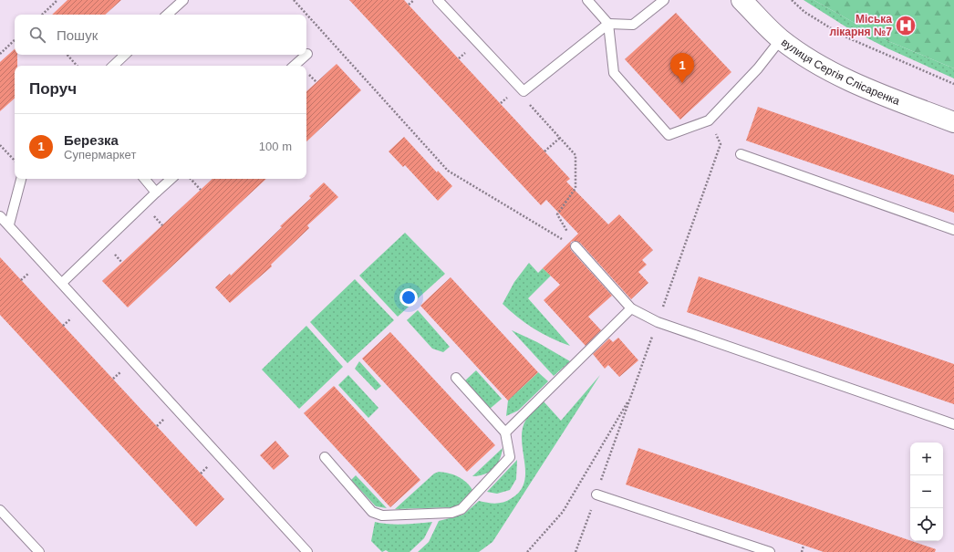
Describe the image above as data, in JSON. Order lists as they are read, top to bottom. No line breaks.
{"streets":{"street":["вулиця Сергія Слісаренка"]},"places":{"hospital":["Міська лікарня №7"]},"page":{"search":"Пошук","pins":"1","heading":"Поруч","list":[{"mark":"1","name":"Березка","note":"Супермаркет","value":"100 m"}],"map_buttons":["+","−"]}}
